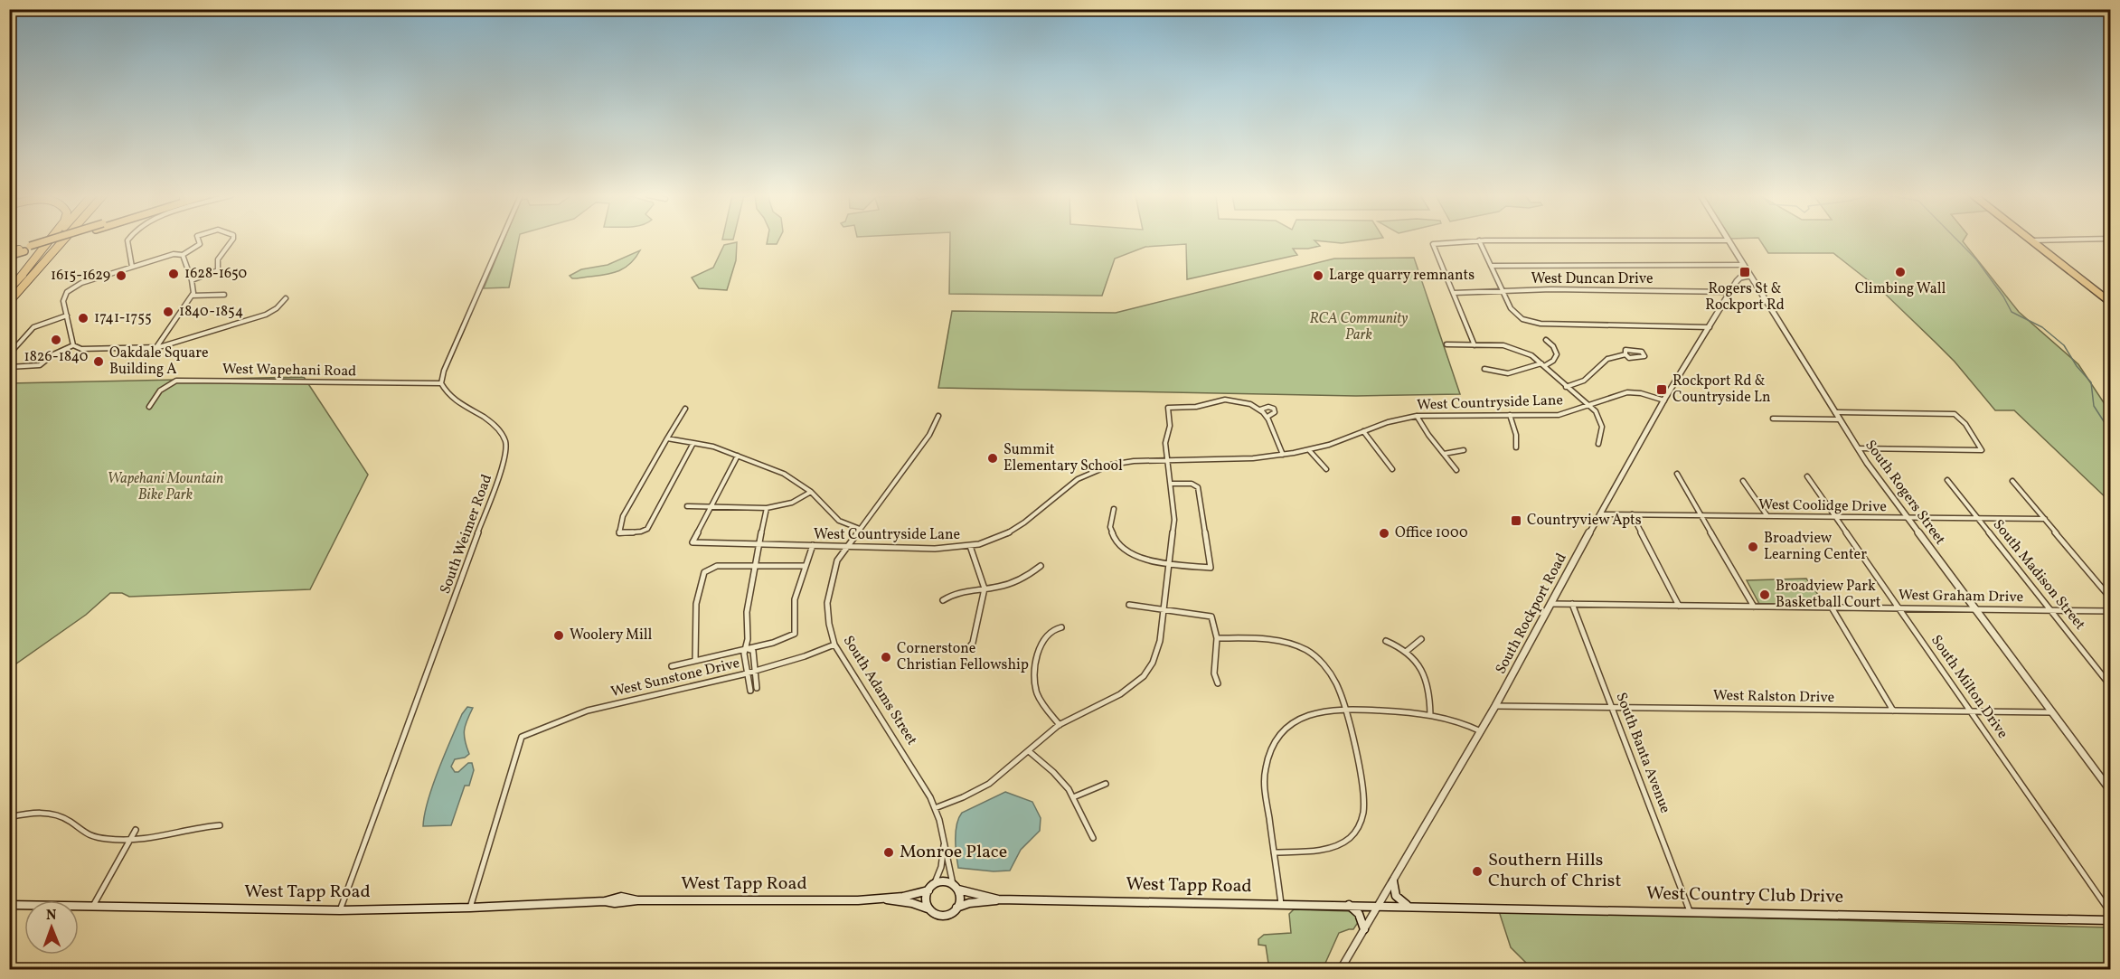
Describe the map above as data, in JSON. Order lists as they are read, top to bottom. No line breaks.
{"streets":{"main road":["West Tapp Road","West Country Club Drive"],"street":["West Duncan Drive","West Wapehani Road","West Countryside Lane","South Rogers Street","West Coolidge Drive","South Weimer Road","South Madison Street","West Graham Drive","South Rockport Road","West Sunstone Drive","South Milton Drive","South Adams Street","West Ralston Drive","South Banta Avenue"]},"crossings":[["West Duncan Drive","South Rockport Road"],["West Wapehani Road","South Weimer Road"],["West Countryside Lane","South Rockport Road"],["West Countryside Lane","South Adams Street"],["South Rogers Street","West Coolidge Drive"],["South Rogers Street","West Graham Drive"],["South Rogers Street","South Rockport Road"],["South Rogers Street","West Ralston Drive"],["West Coolidge Drive","South Madison Street"],["West Coolidge Drive","South Rockport Road"],["West Coolidge Drive","South Milton Drive"],["South Weimer Road","West Tapp Road"],["South Madison Street","West Graham Drive"],["West Graham Drive","South Rockport Road"],["West Graham Drive","South Milton Drive"],["West Graham Drive","South Banta Avenue"],["South Rockport Road","West Ralston Drive"],["South Rockport Road","West Tapp Road"],["South Rockport Road","West Country Club Drive"],["West Sunstone Drive","South Adams Street"],["West Sunstone Drive","West Tapp Road"],["South Milton Drive","West Ralston Drive"],["South Adams Street","West Tapp Road"],["West Ralston Drive","South Banta Avenue"],["South Banta Avenue","West Country Club Drive"],["West Tapp Road","West Country Club Drive"]],"parks":["RCA Community Park","Wapehani Mountain Bike Park"],"places":{"transit":["Rogers St & Rockport Rd","Rockport Rd & Countryside Ln","Countryview Apts"],"other":["Climbing Wall","1628-1650","1615-1629","Large quarry remnants","1840-1854","1741-1755","1826-1840","Oakdale Square Building A","Summit Elementary School","Office 1000","Broadview Learning Center","Broadview Park Basketball Court","Woolery Mill","Cornerstone Christian Fellowship","Monroe Place","Southern Hills Church of Christ"]},"north":"top"}
